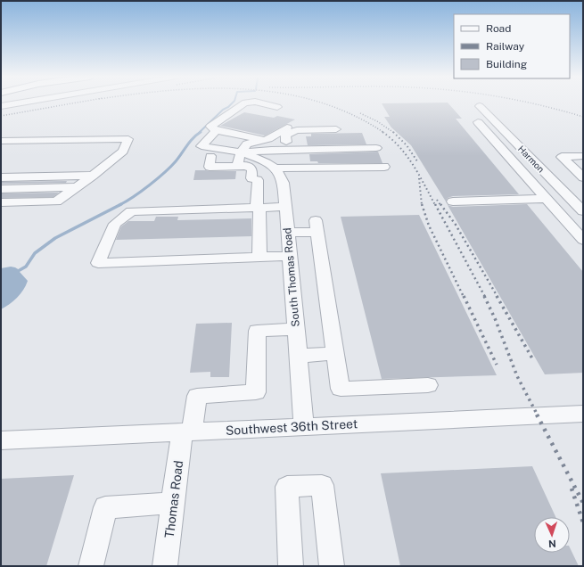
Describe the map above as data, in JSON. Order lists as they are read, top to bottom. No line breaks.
{"streets":{"street":["Harmon","South Thomas Road","Southwest 36th Street","Thomas Road"]},"crossings":[["South Thomas Road","Southwest 36th Street"],["South Thomas Road","Thomas Road"],["Southwest 36th Street","Thomas Road"]],"legend":["Road","Railway","Building"],"north":"bottom"}
